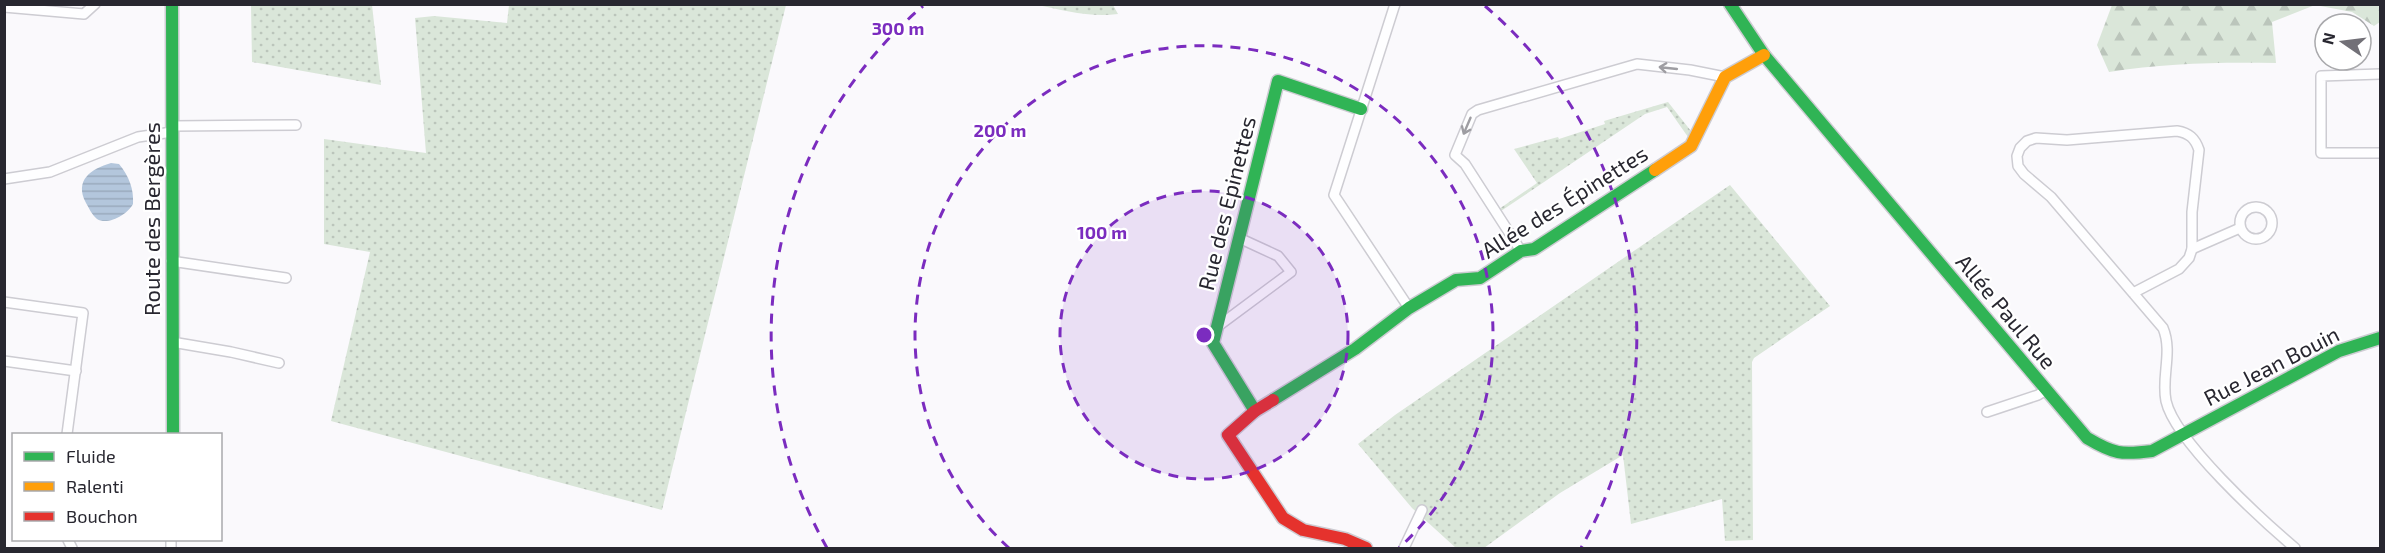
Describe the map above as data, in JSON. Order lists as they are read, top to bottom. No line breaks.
{"streets":{"street":["Allée des Épinettes","Rue des Epinettes","Route des Bergères","Allée Paul Rue","Rue Jean Bouin"]},"crossings":[["Allée des Épinettes","Rue des Epinettes"],["Allée Paul Rue","Rue Jean Bouin"]],"legend":["Fluide","Ralenti","Bouchon"],"north":"left","rings":["300 m","200 m","100 m"]}
